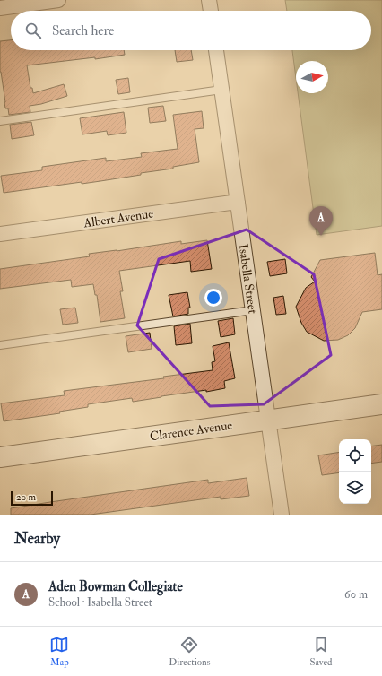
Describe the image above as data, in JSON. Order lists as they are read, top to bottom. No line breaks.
{"streets":{"main road":["Clarence Avenue"],"street":["Albert Avenue","Isabella Street"]},"crossings":[["Albert Avenue","Isabella Street"],["Isabella Street","Clarence Avenue"]],"scale_bar":"20 m","north":"right","page":{"search":"Search here","pins":"A","scale":"20 m","heading":"Nearby","list":[{"mark":"A","name":"Aden Bowman Collegiate","note":"School · Isabella Street","value":"60 m"}],"nav":["Map","Directions","Saved"]}}
